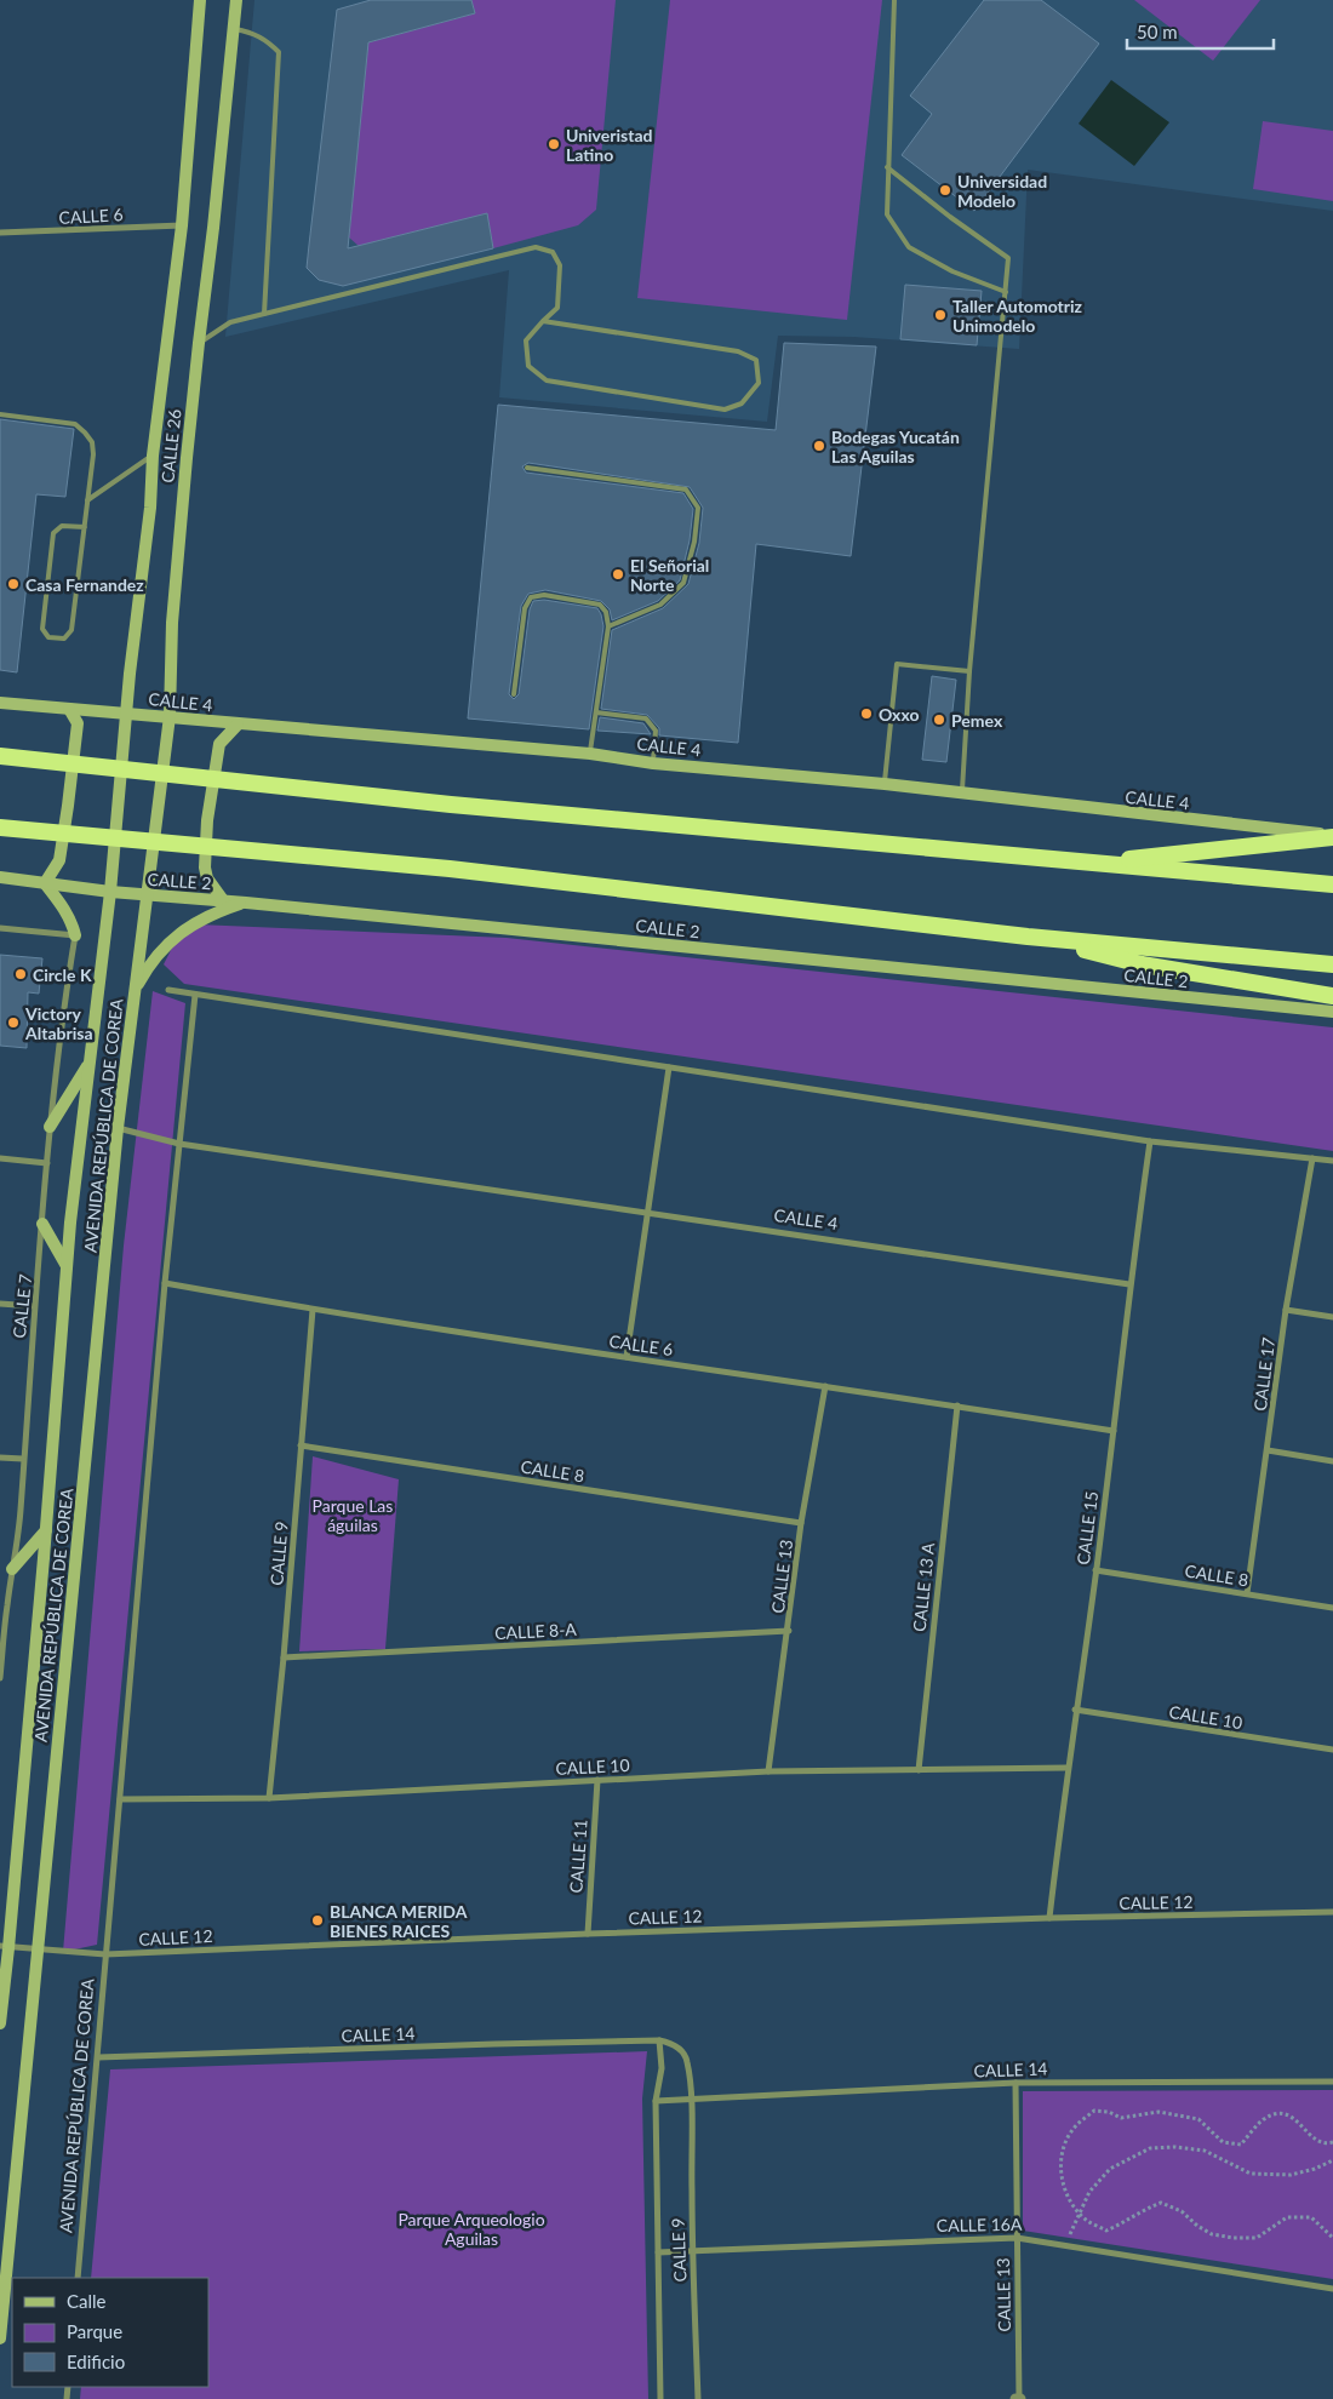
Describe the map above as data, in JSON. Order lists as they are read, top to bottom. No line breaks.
{"streets":{"main road":["CALLE 26","CALLE 4","CALLE 2","AVENIDA REPÚBLICA DE COREA"],"street":["CALLE 6","CALLE 7","CALLE 17","CALLE 8","CALLE 15","CALLE 9","CALLE 13","CALLE 13 A","CALLE 8-A","CALLE 10","CALLE 11","CALLE 12","CALLE 14","CALLE 16A"]},"crossings":[["CALLE 6","CALLE 26"],["CALLE 6","AVENIDA REPÚBLICA DE COREA"],["CALLE 6","CALLE 15"],["CALLE 6","CALLE 9"],["CALLE 6","CALLE 13"],["CALLE 6","CALLE 13 A"],["CALLE 26","CALLE 4"],["CALLE 26","CALLE 2"],["CALLE 26","AVENIDA REPÚBLICA DE COREA"],["CALLE 4","AVENIDA REPÚBLICA DE COREA"],["CALLE 4","CALLE 15"],["CALLE 2","AVENIDA REPÚBLICA DE COREA"],["AVENIDA REPÚBLICA DE COREA","CALLE 10"],["AVENIDA REPÚBLICA DE COREA","CALLE 12"],["AVENIDA REPÚBLICA DE COREA","CALLE 14"],["CALLE 17","CALLE 8"],["CALLE 8","CALLE 15"],["CALLE 8","CALLE 9"],["CALLE 8","CALLE 13"],["CALLE 15","CALLE 10"],["CALLE 15","CALLE 12"],["CALLE 9","CALLE 8-A"],["CALLE 9","CALLE 10"],["CALLE 9","CALLE 14"],["CALLE 9","CALLE 16A"],["CALLE 13","CALLE 8-A"],["CALLE 13","CALLE 10"],["CALLE 13","CALLE 14"],["CALLE 13","CALLE 16A"],["CALLE 13 A","CALLE 10"],["CALLE 10","CALLE 11"],["CALLE 11","CALLE 12"]],"parks":["Parque Las águilas","Parque Arqueologio Aguilas"],"places":["Univeristad Latino","Universidad Modelo","Taller Automotriz Unimodelo","Bodegas Yucatán Las Aguilas","El Señorial Norte","Casa Fernandez","Oxxo","Pemex","Circle K","Victory Altabrisa","BLANCA MERIDA BIENES RAICES"],"legend":["Calle","Parque","Edificio"],"scale_bar":"50 m"}
